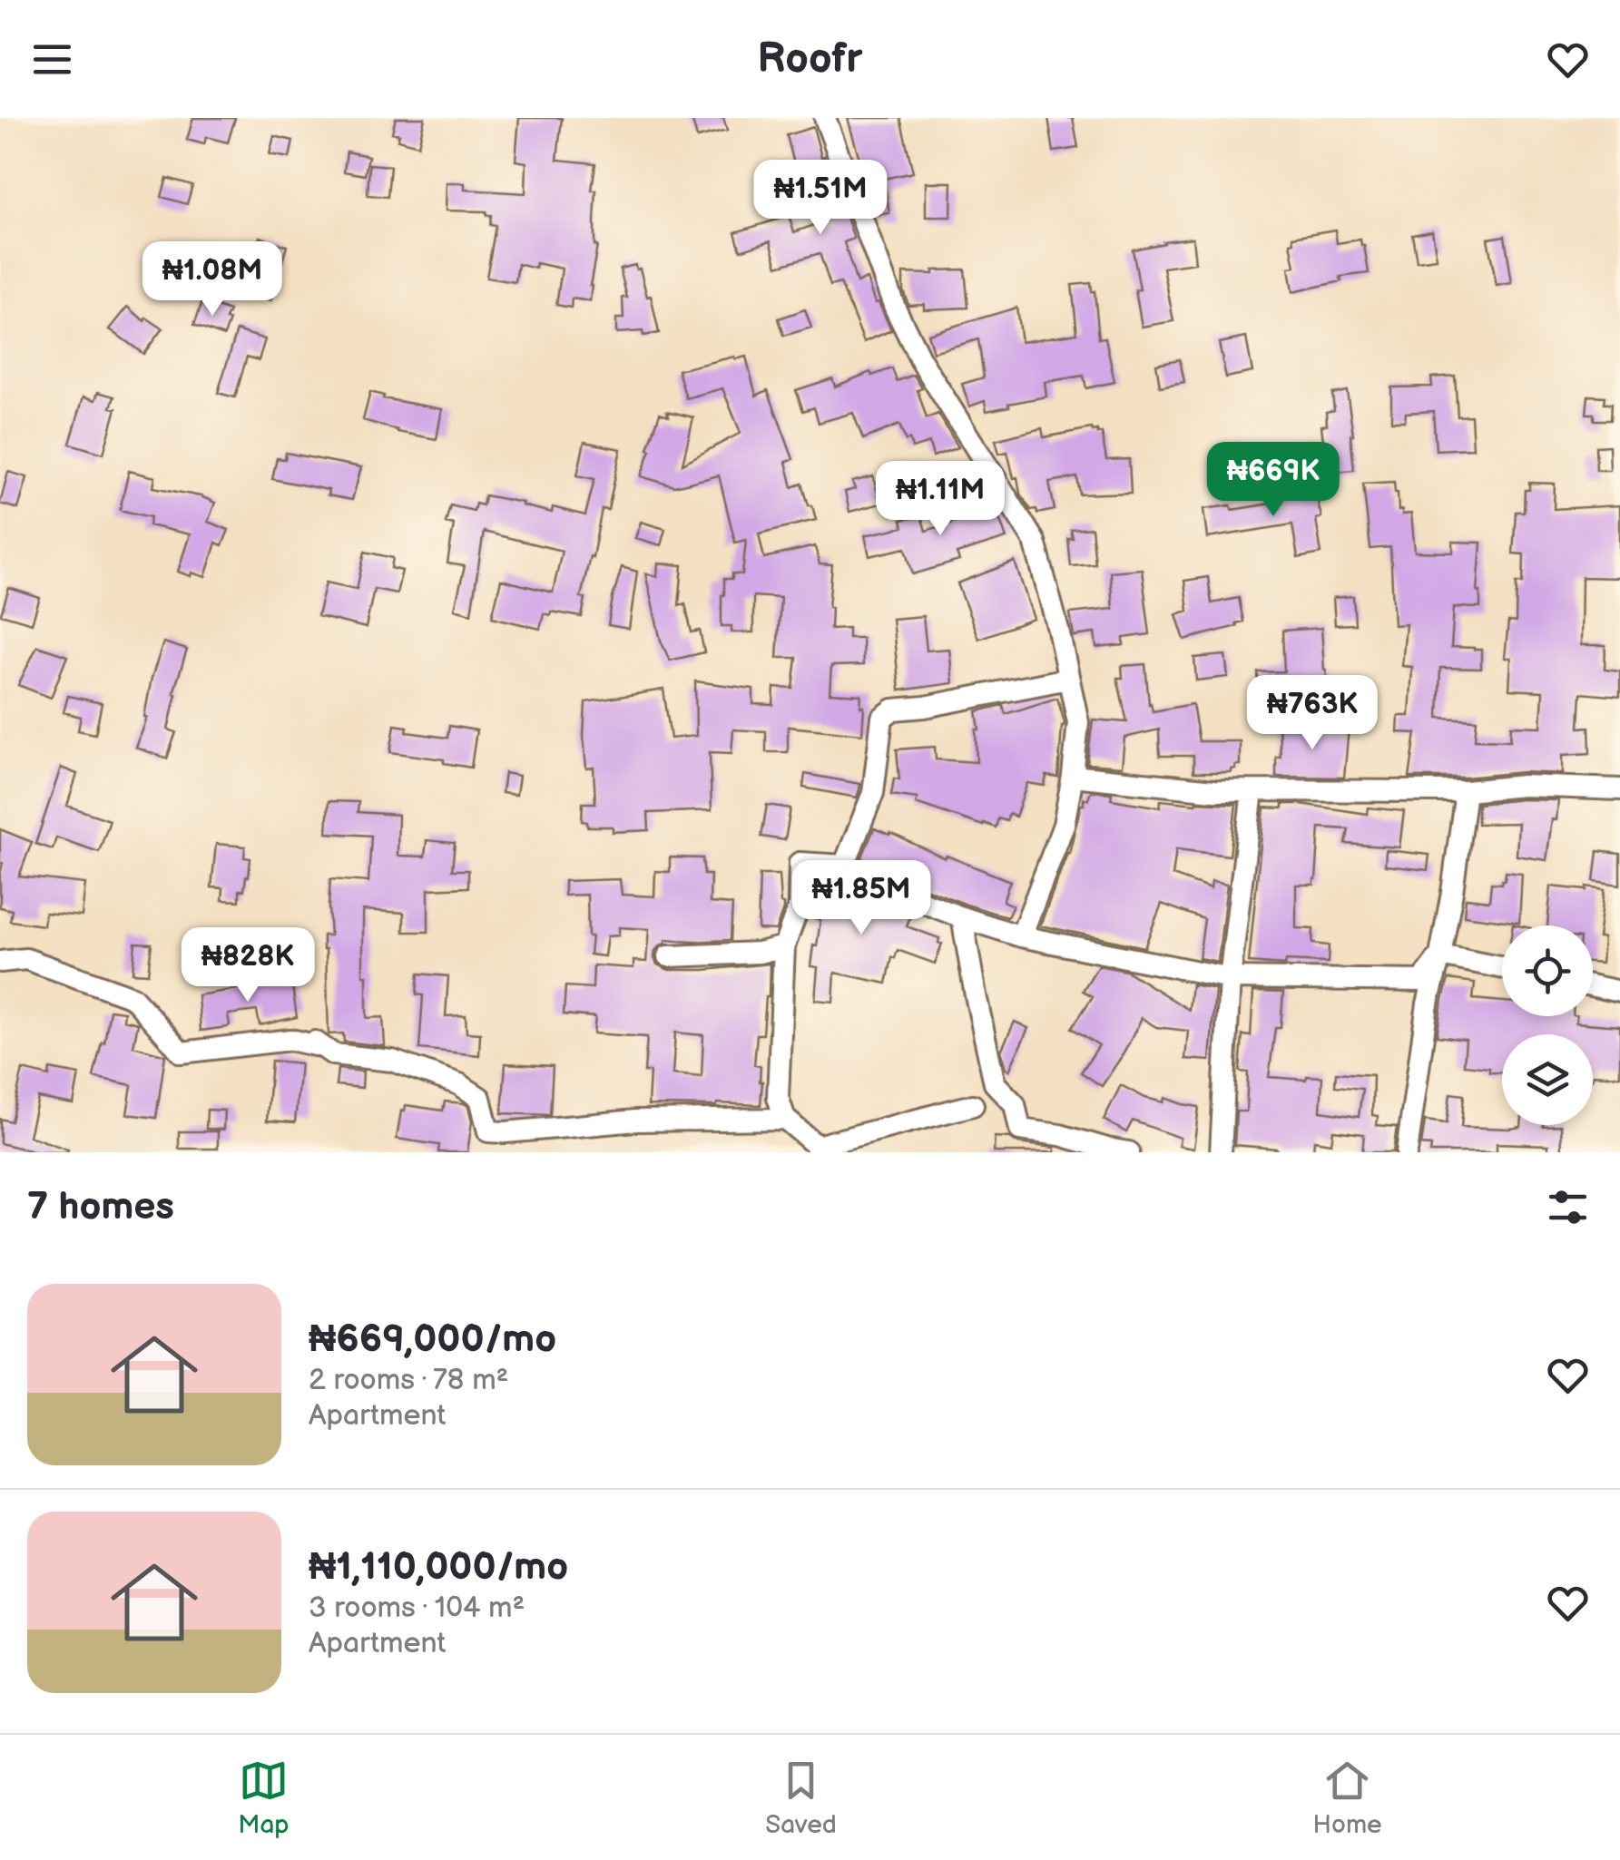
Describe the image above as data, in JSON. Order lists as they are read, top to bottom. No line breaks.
{"page":{"header":"Roofr","price":["₦1.51M","₦1.08M","₦669K","₦1.11M","₦763K","₦1.85M","₦828K"],"heading":"7 homes","list":[{"name":"₦669,000/mo","note":"2 rooms · 78 m² · Apartment"},{"name":"₦1,110,000/mo","note":"3 rooms · 104 m² · Apartment"}],"tabs":["Map","Saved","Home"]}}
